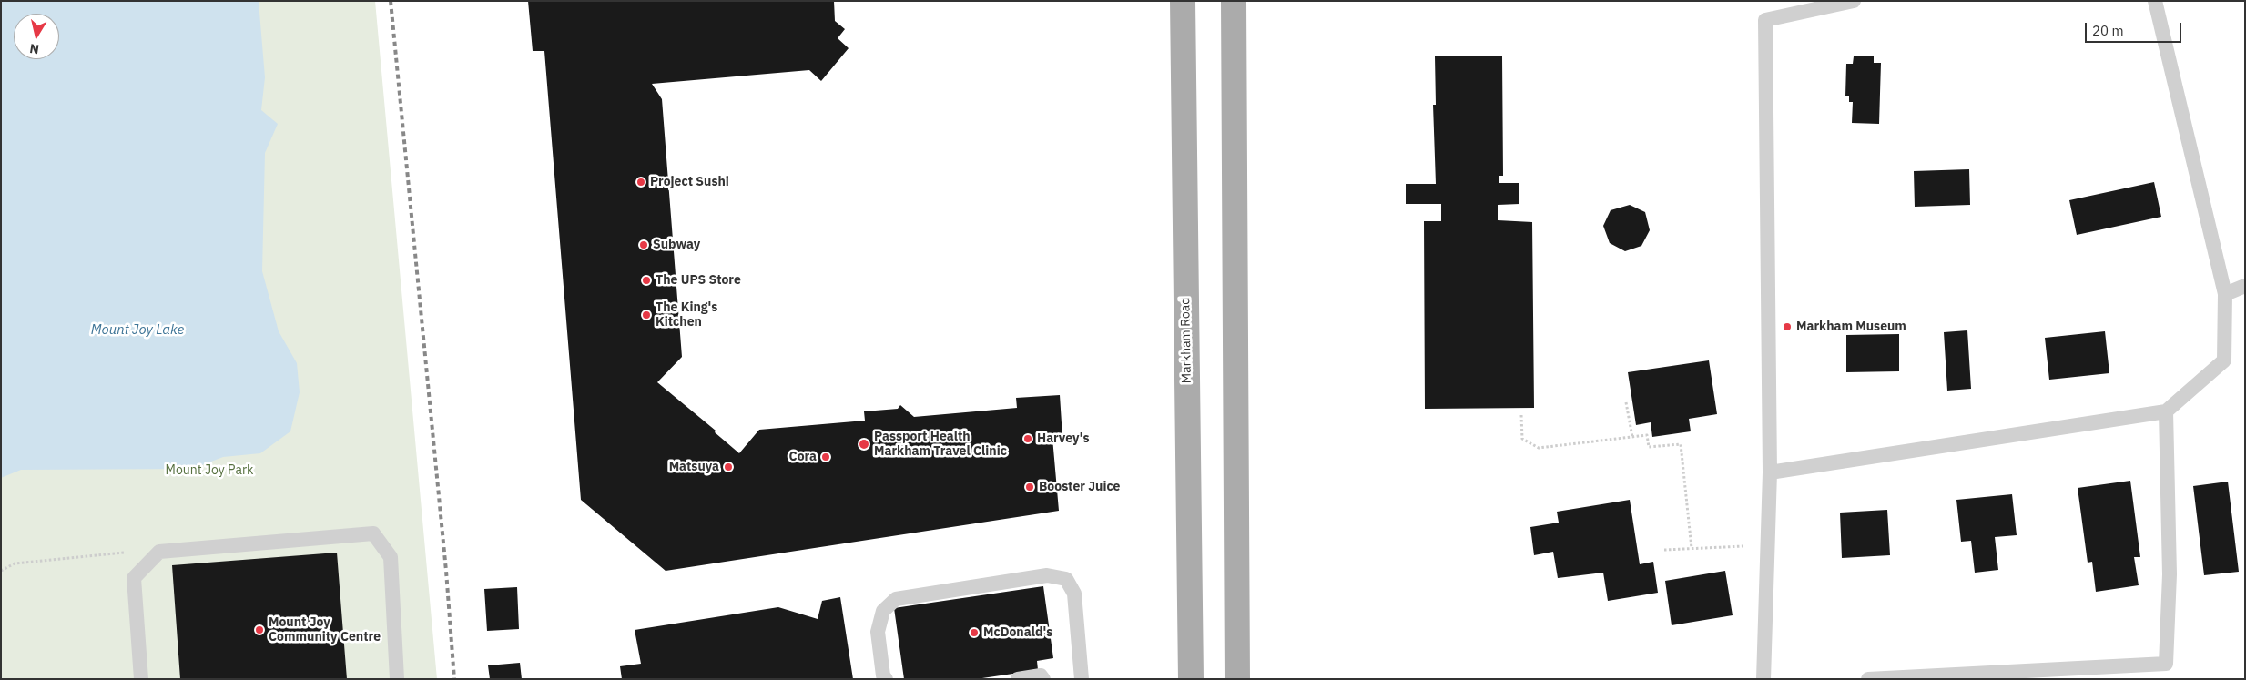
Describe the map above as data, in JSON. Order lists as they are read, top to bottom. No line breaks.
{"streets":{"main road":["Markham Road"]},"water":["Mount Joy Lake"],"parks":["Mount Joy Park"],"places":["Project Sushi","Subway","The UPS Store","The King's Kitchen","Markham Museum","Harvey's","Passport Health Markham Travel Clinic","Cora","Matsuya","Booster Juice","Mount Joy Community Centre","McDonald's"],"scale_bar":"20 m","north":"bottom"}
